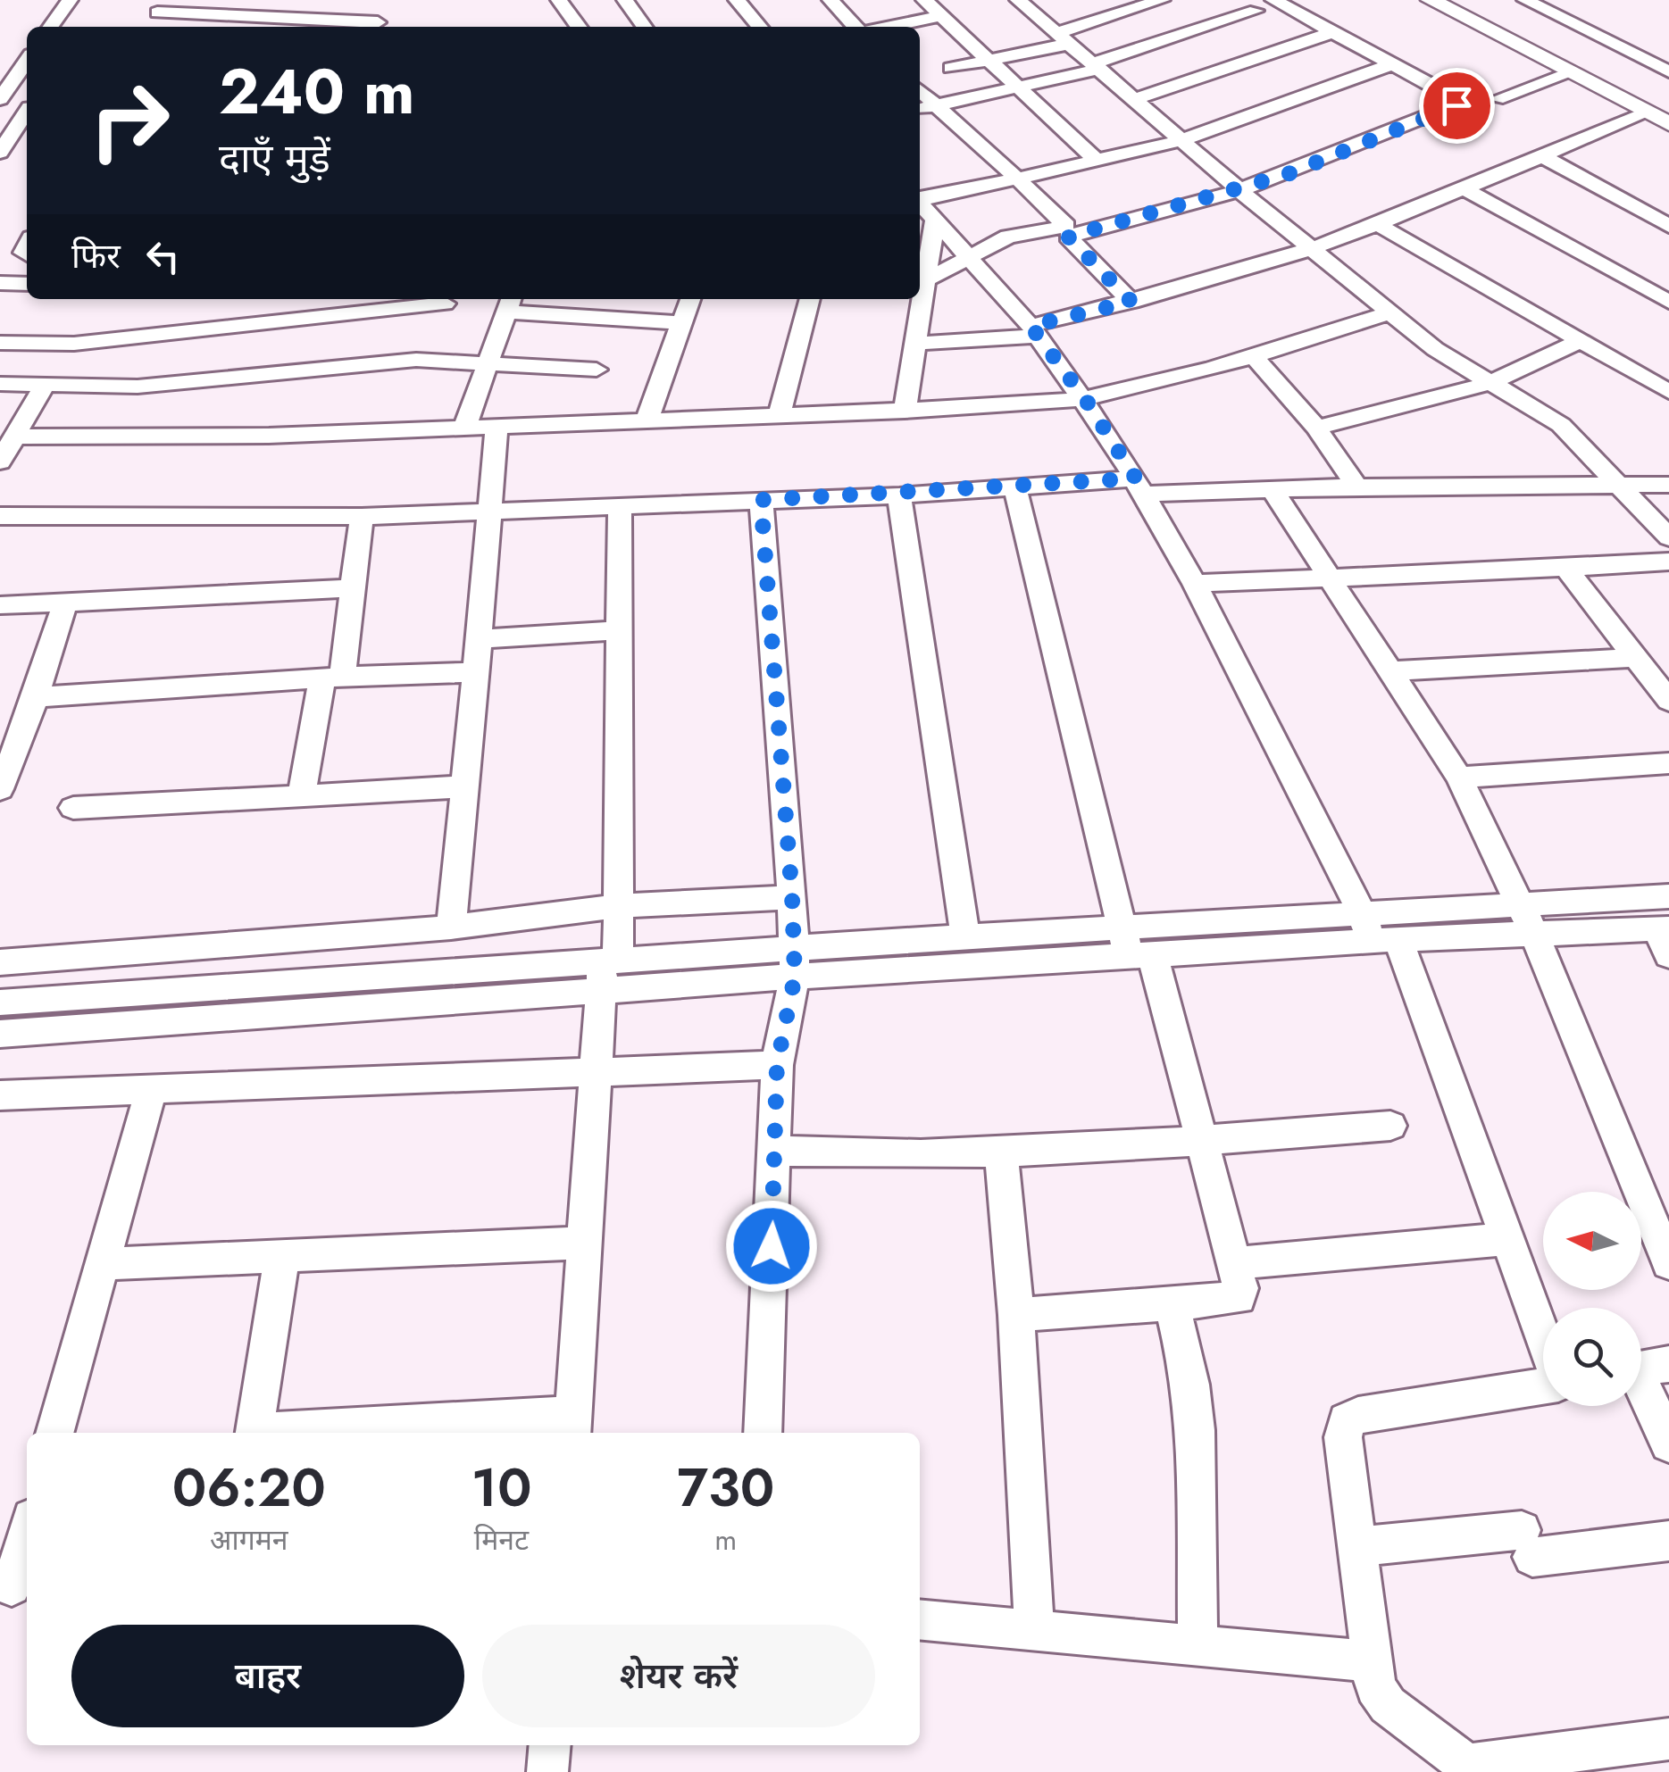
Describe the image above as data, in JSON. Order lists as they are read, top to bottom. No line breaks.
{"north":"left","page":{"turn":["240 m","दाएँ मुड़ें"],"then":"फिर","eta":["06:20","आगमन","10","मिनट","730","m"],"buttons":["बाहर","शेयर करें"]}}
